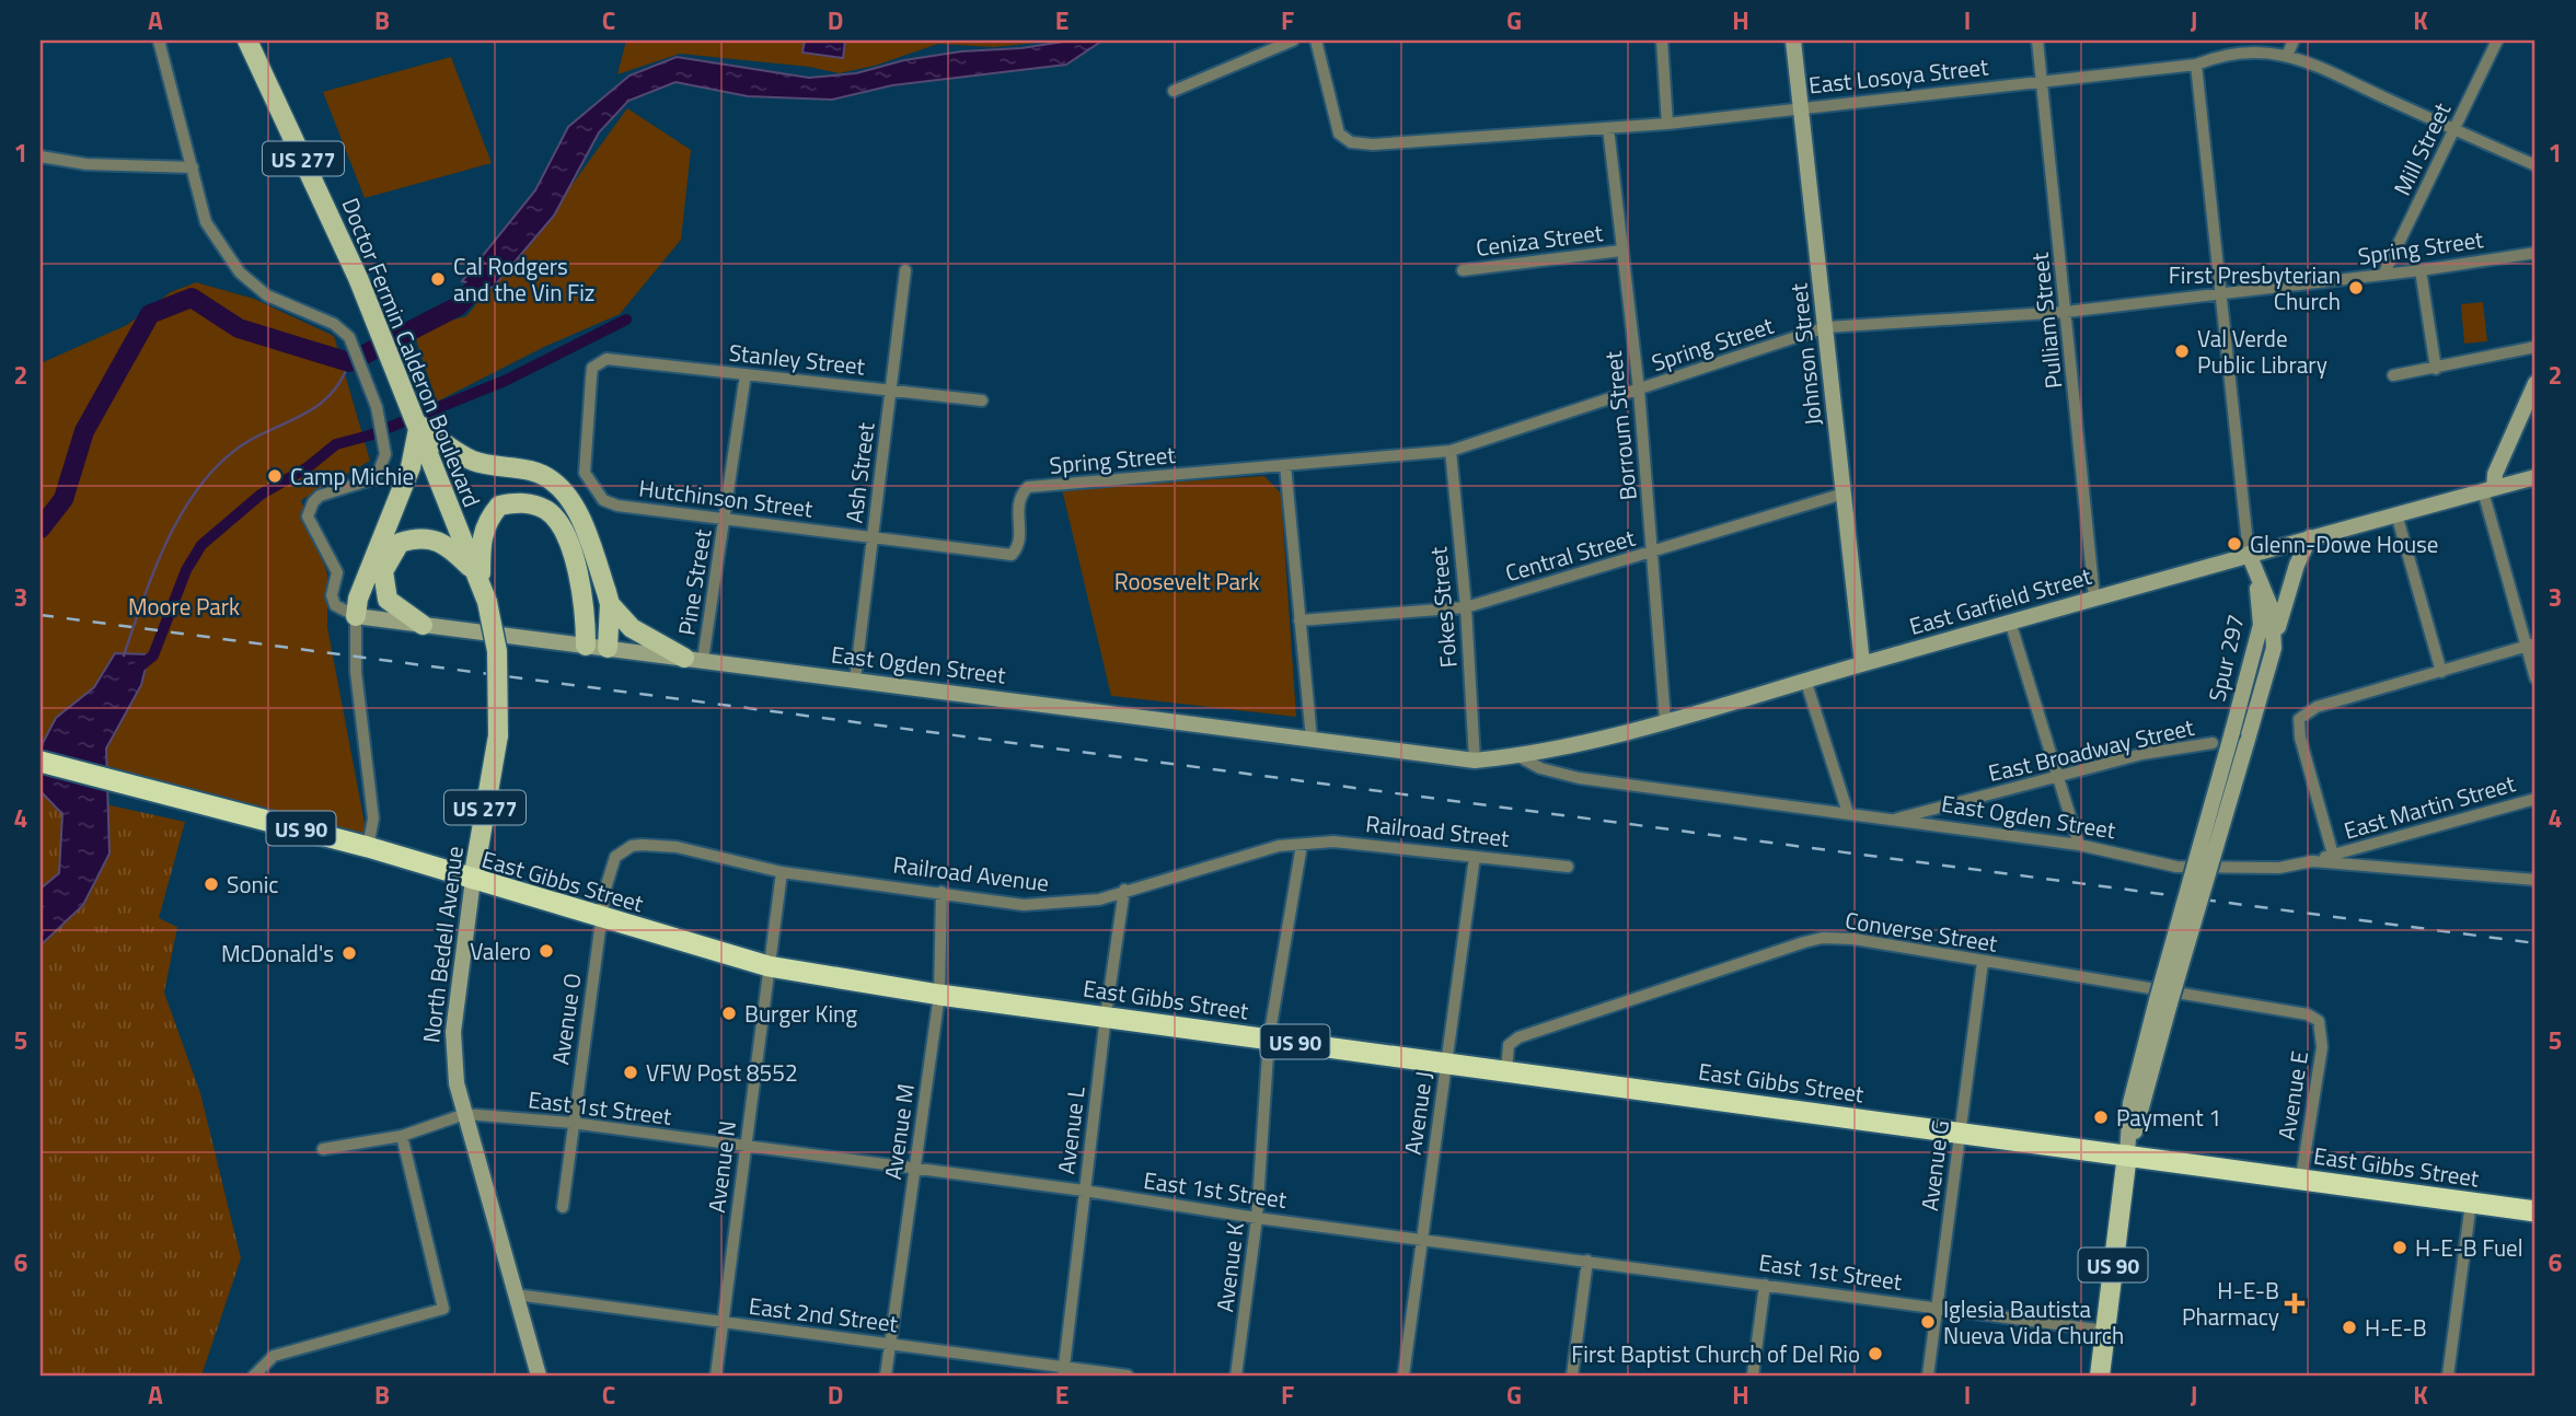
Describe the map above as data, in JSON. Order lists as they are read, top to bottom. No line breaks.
{"streets":{"highway":["US 90","East Gibbs Street"],"main road":["US 277","Doctor Fermin Calderon Boulevard","Johnson Street","East Garfield Street","Spur 297","East Ogden Street","North Bedell Avenue"],"street":["East Losoya Street","Mill Street","Ceniza Street","Spring Street","Pulliam Street","Stanley Street","Borroum Street","Ash Street","Hutchinson Street","Central Street","Pine Street","Fokes Street","East Broadway Street","East Martin Street","Railroad Street","Railroad Avenue","Converse Street","Avenue O","Avenue E","East 1st Street","Avenue J","Avenue L","Avenue M","Avenue G","Avenue N","Avenue K","East 2nd Street"]},"crossings":[["East Losoya Street","Mill Street"],["East Losoya Street","Pulliam Street"],["East Losoya Street","Johnson Street"],["East Losoya Street","Borroum Street"],["Mill Street","Spring Street"],["Ceniza Street","Borroum Street"],["Spring Street","Pulliam Street"],["Spring Street","Johnson Street"],["Spring Street","Borroum Street"],["Spring Street","Hutchinson Street"],["Spring Street","Fokes Street"],["Pulliam Street","East Garfield Street"],["Doctor Fermin Calderon Boulevard","North Bedell Avenue"],["Johnson Street","Central Street"],["Johnson Street","East Garfield Street"],["Stanley Street","Ash Street"],["Stanley Street","Hutchinson Street"],["Stanley Street","Pine Street"],["Borroum Street","Central Street"],["Borroum Street","East Garfield Street"],["Ash Street","Hutchinson Street"],["Ash Street","East Ogden Street"],["Hutchinson Street","Pine Street"],["Central Street","Fokes Street"],["Pine Street","East Ogden Street"],["East Garfield Street","Fokes Street"],["East Garfield Street","Spur 297"],["East Garfield Street","East Ogden Street"],["Fokes Street","East Ogden Street"],["Spur 297","US 90"],["Spur 297","East Gibbs Street"],["East Ogden Street","East Broadway Street"],["East Ogden Street","East Martin Street"],["US 90","East Gibbs Street"],["US 90","East 1st Street"],["Railroad Street","Railroad Avenue"],["Railroad Street","Avenue J"],["Railroad Street","Avenue K"],["Railroad Avenue","Avenue O"],["Railroad Avenue","Avenue L"],["Railroad Avenue","Avenue M"],["Railroad Avenue","Avenue N"],["Railroad Avenue","Avenue K"],["East Gibbs Street","Converse Street"],["East Gibbs Street","North Bedell Avenue"],["East Gibbs Street","Avenue O"],["East Gibbs Street","Avenue E"],["East Gibbs Street","Avenue J"],["East Gibbs Street","Avenue L"],["East Gibbs Street","Avenue M"],["East Gibbs Street","Avenue G"],["East Gibbs Street","Avenue N"],["East Gibbs Street","Avenue K"],["Converse Street","Avenue E"],["Converse Street","Avenue G"],["North Bedell Avenue","East 1st Street"],["North Bedell Avenue","East 2nd Street"],["Avenue O","East 1st Street"],["East 1st Street","Avenue J"],["East 1st Street","Avenue L"],["East 1st Street","Avenue M"],["East 1st Street","Avenue G"],["East 1st Street","Avenue N"],["East 1st Street","Avenue K"],["Avenue L","East 2nd Street"],["Avenue M","East 2nd Street"],["Avenue N","East 2nd Street"]],"parks":["Roosevelt Park","Moore Park"],"places":{"other":["Cal Rodgers and the Vin Fiz","First Presbyterian Church","Val Verde Public Library","Camp Michie","Glenn-Dowe House","Sonic","Valero","McDonald's","Burger King","VFW Post 8552","Payment 1","H-E-B Fuel","Iglesia Bautista Nueva Vida Church","H-E-B","First Baptist Church of Del Rio"],"health":["H-E-B Pharmacy"]},"grid":{"columns":["A","B","C","D","E","F","G","H","I","J","K"],"rows":["1","2","3","4","5","6"]}}
